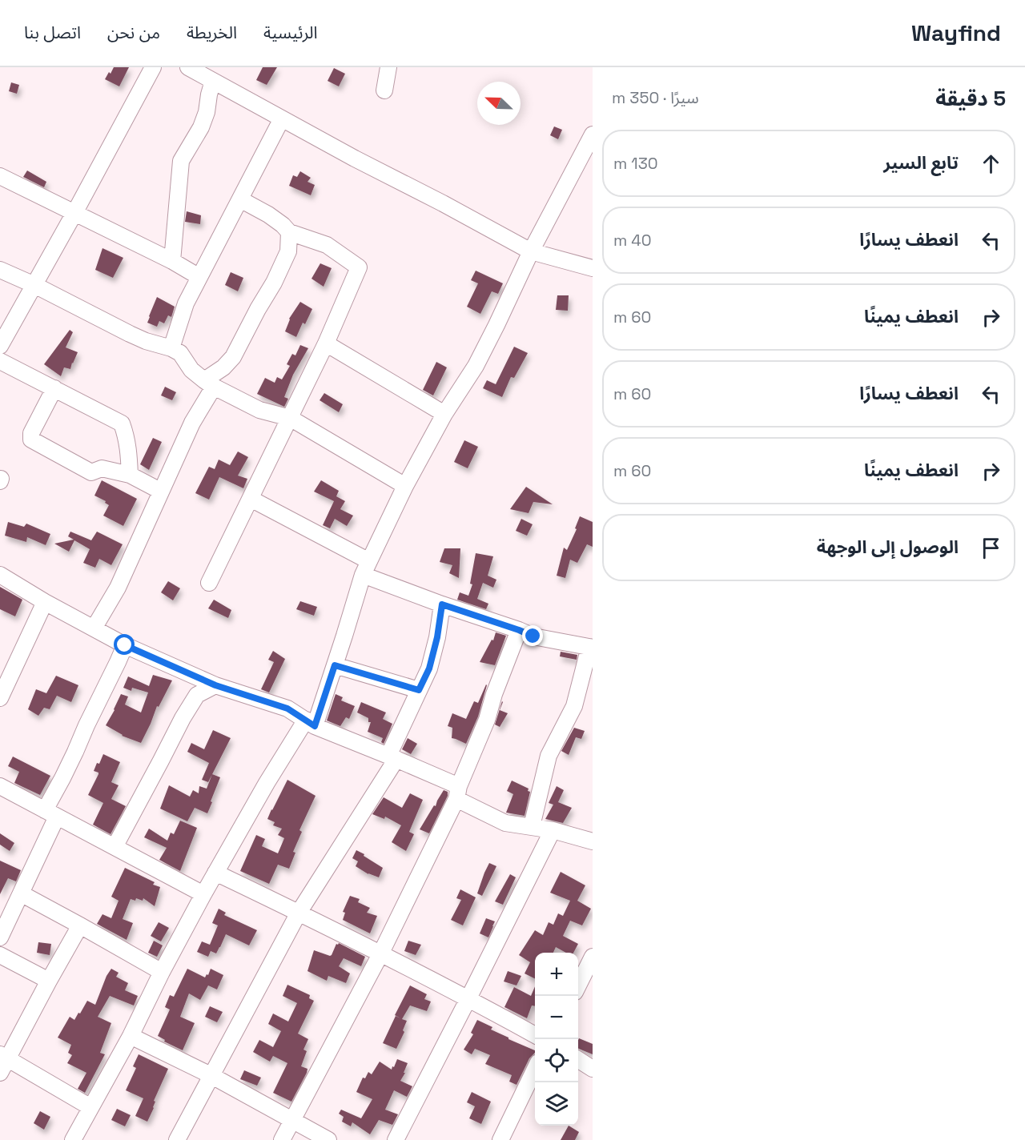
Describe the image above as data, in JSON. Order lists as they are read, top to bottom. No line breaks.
{"north":"top left","page":{"header":"Wayfind","nav":["الرئيسية","الخريطة","من نحن","اتصل بنا"],"heading":["5 دقيقة","سيرًا · 350 m"],"list":[["تابع السير","130 m"],["انعطف يسارًا","40 m"],["انعطف يمينًا","60 m"],["انعطف يسارًا","60 m"],["انعطف يمينًا","60 m"],"الوصول إلى الوجهة"],"map_buttons":["+","−"]}}
